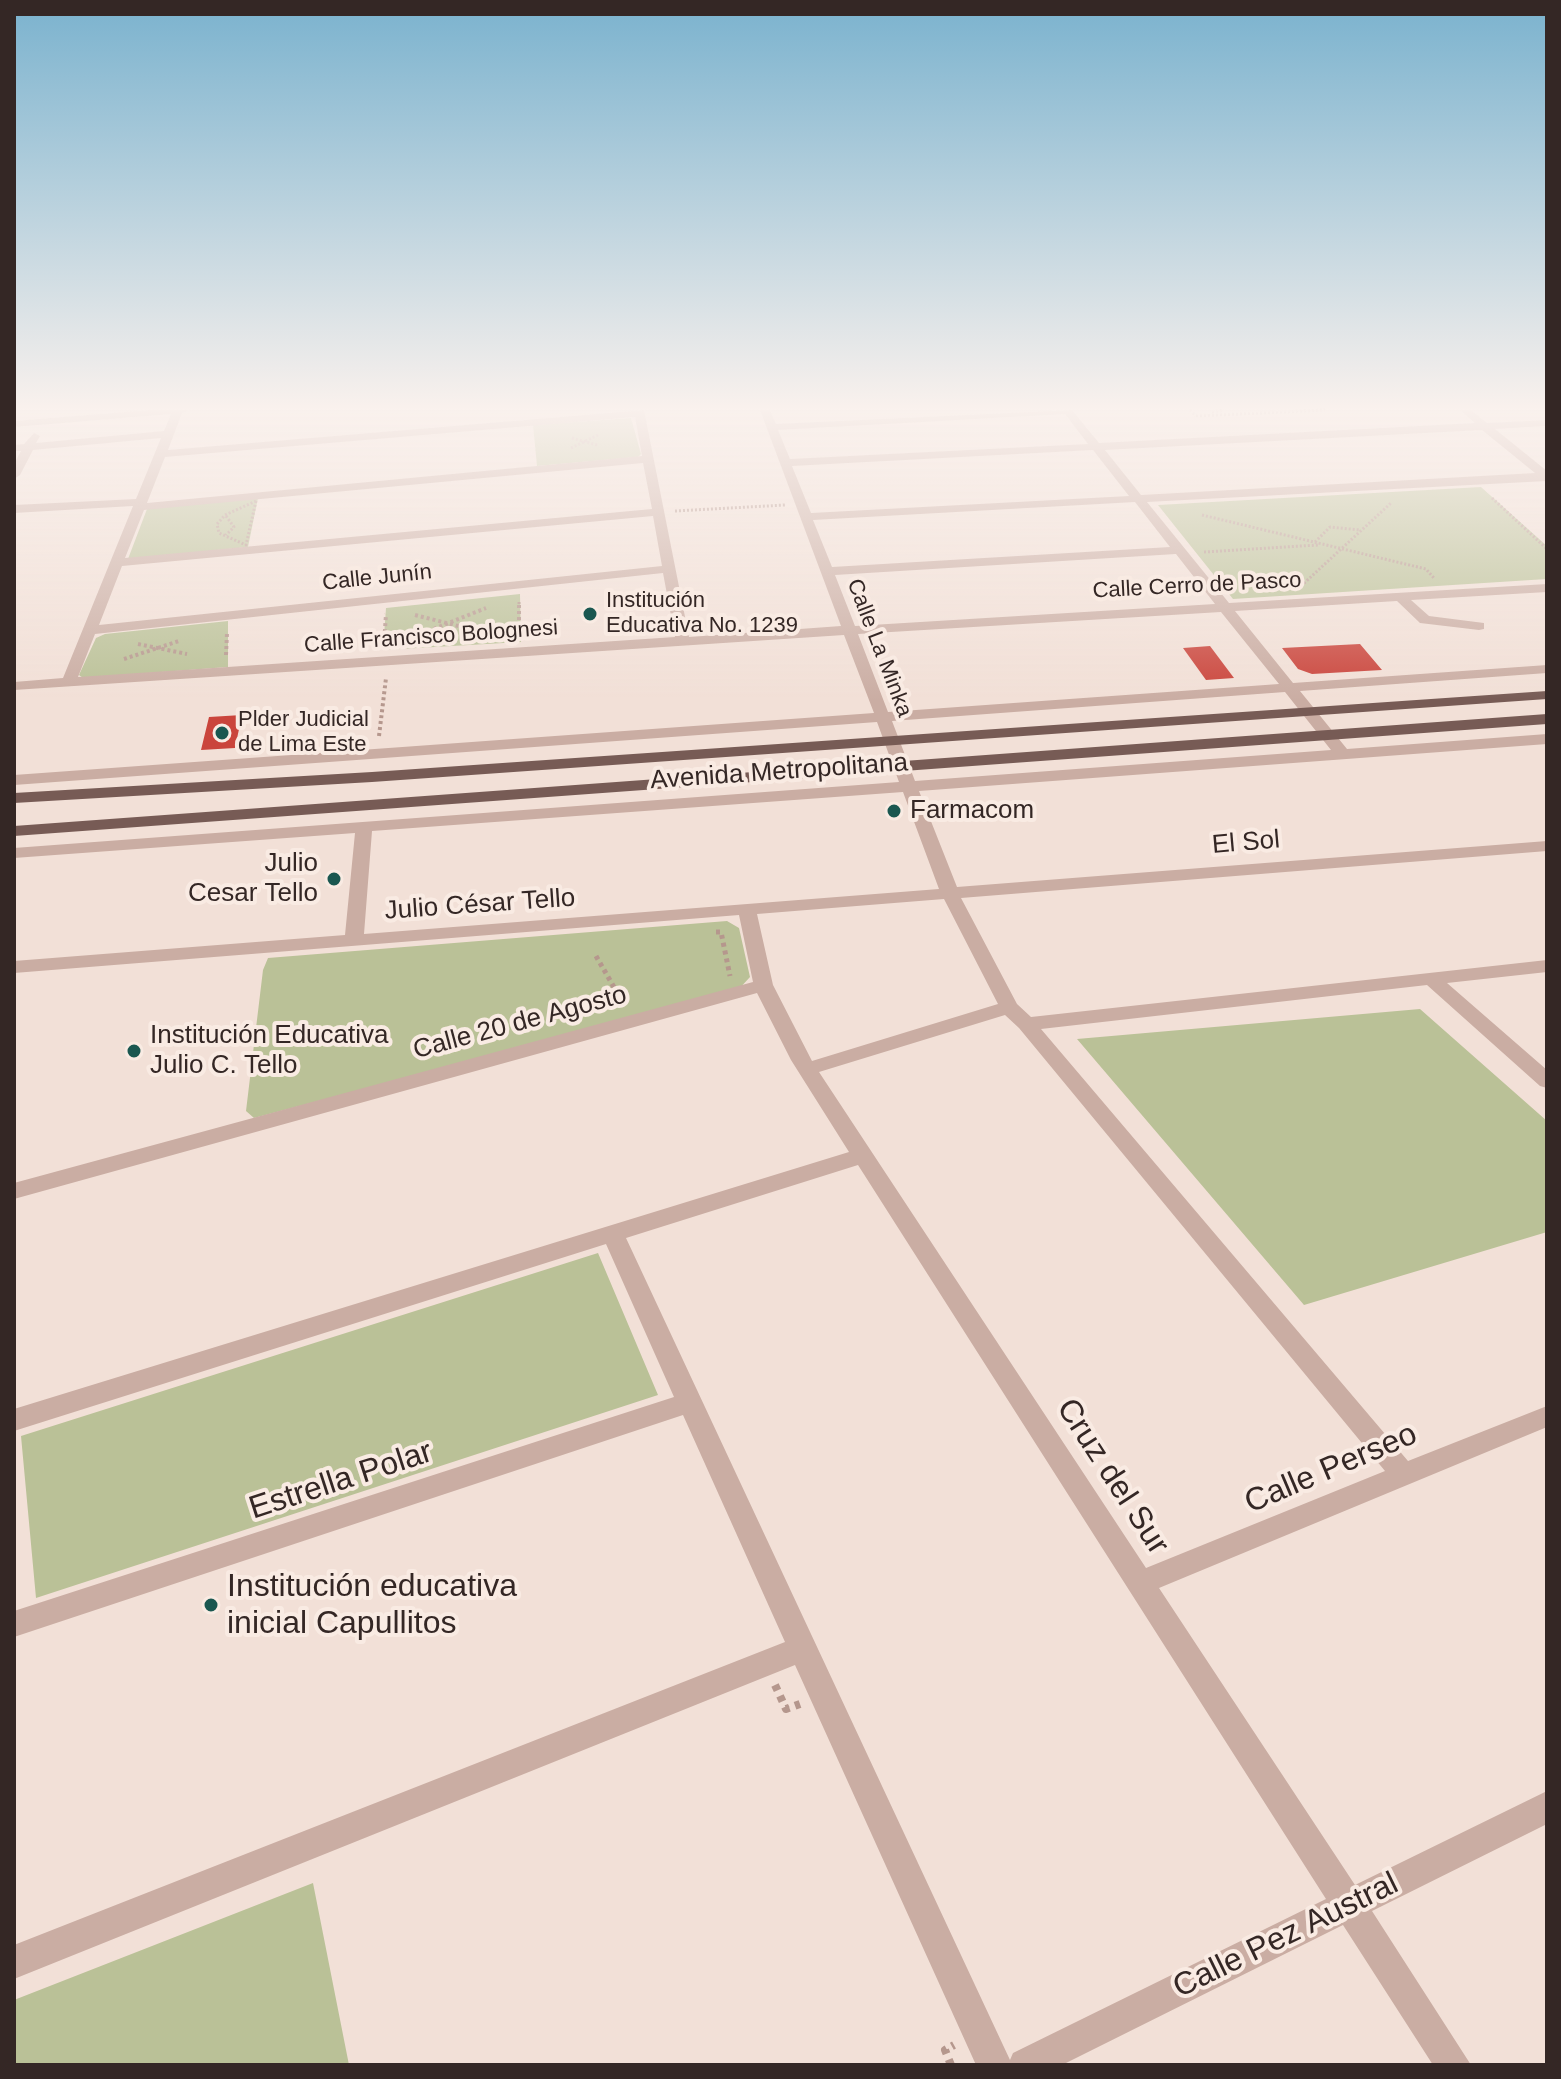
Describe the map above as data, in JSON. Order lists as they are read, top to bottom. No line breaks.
{"streets":{"main road":["Avenida Metropolitana"],"street":["Calle Junín","Calle Cerro de Pasco","Calle Francisco Bolognesi","Calle La Minka","El Sol","Julio César Tello","Calle 20 de Agosto","Calle Perseo","Cruz del Sur","Estrella Polar","Calle Pez Austral"]},"crossings":[["Calle Cerro de Pasco","Calle Francisco Bolognesi"],["Calle Cerro de Pasco","Calle La Minka"],["Calle Francisco Bolognesi","Calle La Minka"],["Calle La Minka","Avenida Metropolitana"],["Calle La Minka","El Sol"],["Calle La Minka","Julio César Tello"],["Calle La Minka","Calle Perseo"],["El Sol","Julio César Tello"],["Julio César Tello","Cruz del Sur"],["Calle 20 de Agosto","Cruz del Sur"],["Calle Perseo","Cruz del Sur"],["Cruz del Sur","Calle Pez Austral"]],"places":["Institución Educativa No. 1239","Plder Judicial de Lima Este","Farmacom","Julio Cesar Tello","Institución Educativa Julio C. Tello","Institución educativa inicial Capullitos"]}
